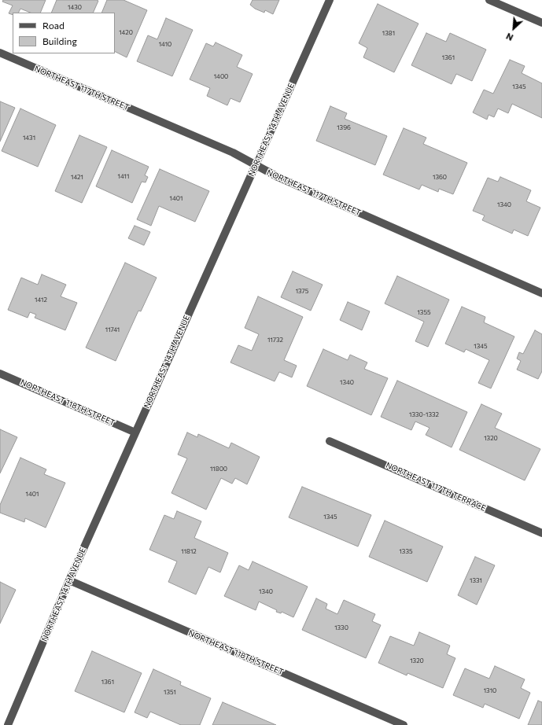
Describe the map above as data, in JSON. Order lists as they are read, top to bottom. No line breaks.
{"streets":{"street":["NORTHEAST 117TH STREET","NORTHEAST 14TH AVENUE","NORTHEAST 118TH STREET","NORTHEAST 117TH TERRACE"]},"crossings":[["NORTHEAST 117TH STREET","NORTHEAST 14TH AVENUE"],["NORTHEAST 14TH AVENUE","NORTHEAST 118TH STREET"]],"house_numbers":["1430","1420","1381","1410","1361","1400","1345","1396","1431","1411","1421","1360","1401","1340","1375","1412","1355","11741","11732","1345","1340","1330-1332","1320","11800","1401","1345","11812","1335","1331","1340","1330","1320","1361","1310","1351"],"legend":["Road","Building"],"north":"bottom left"}
